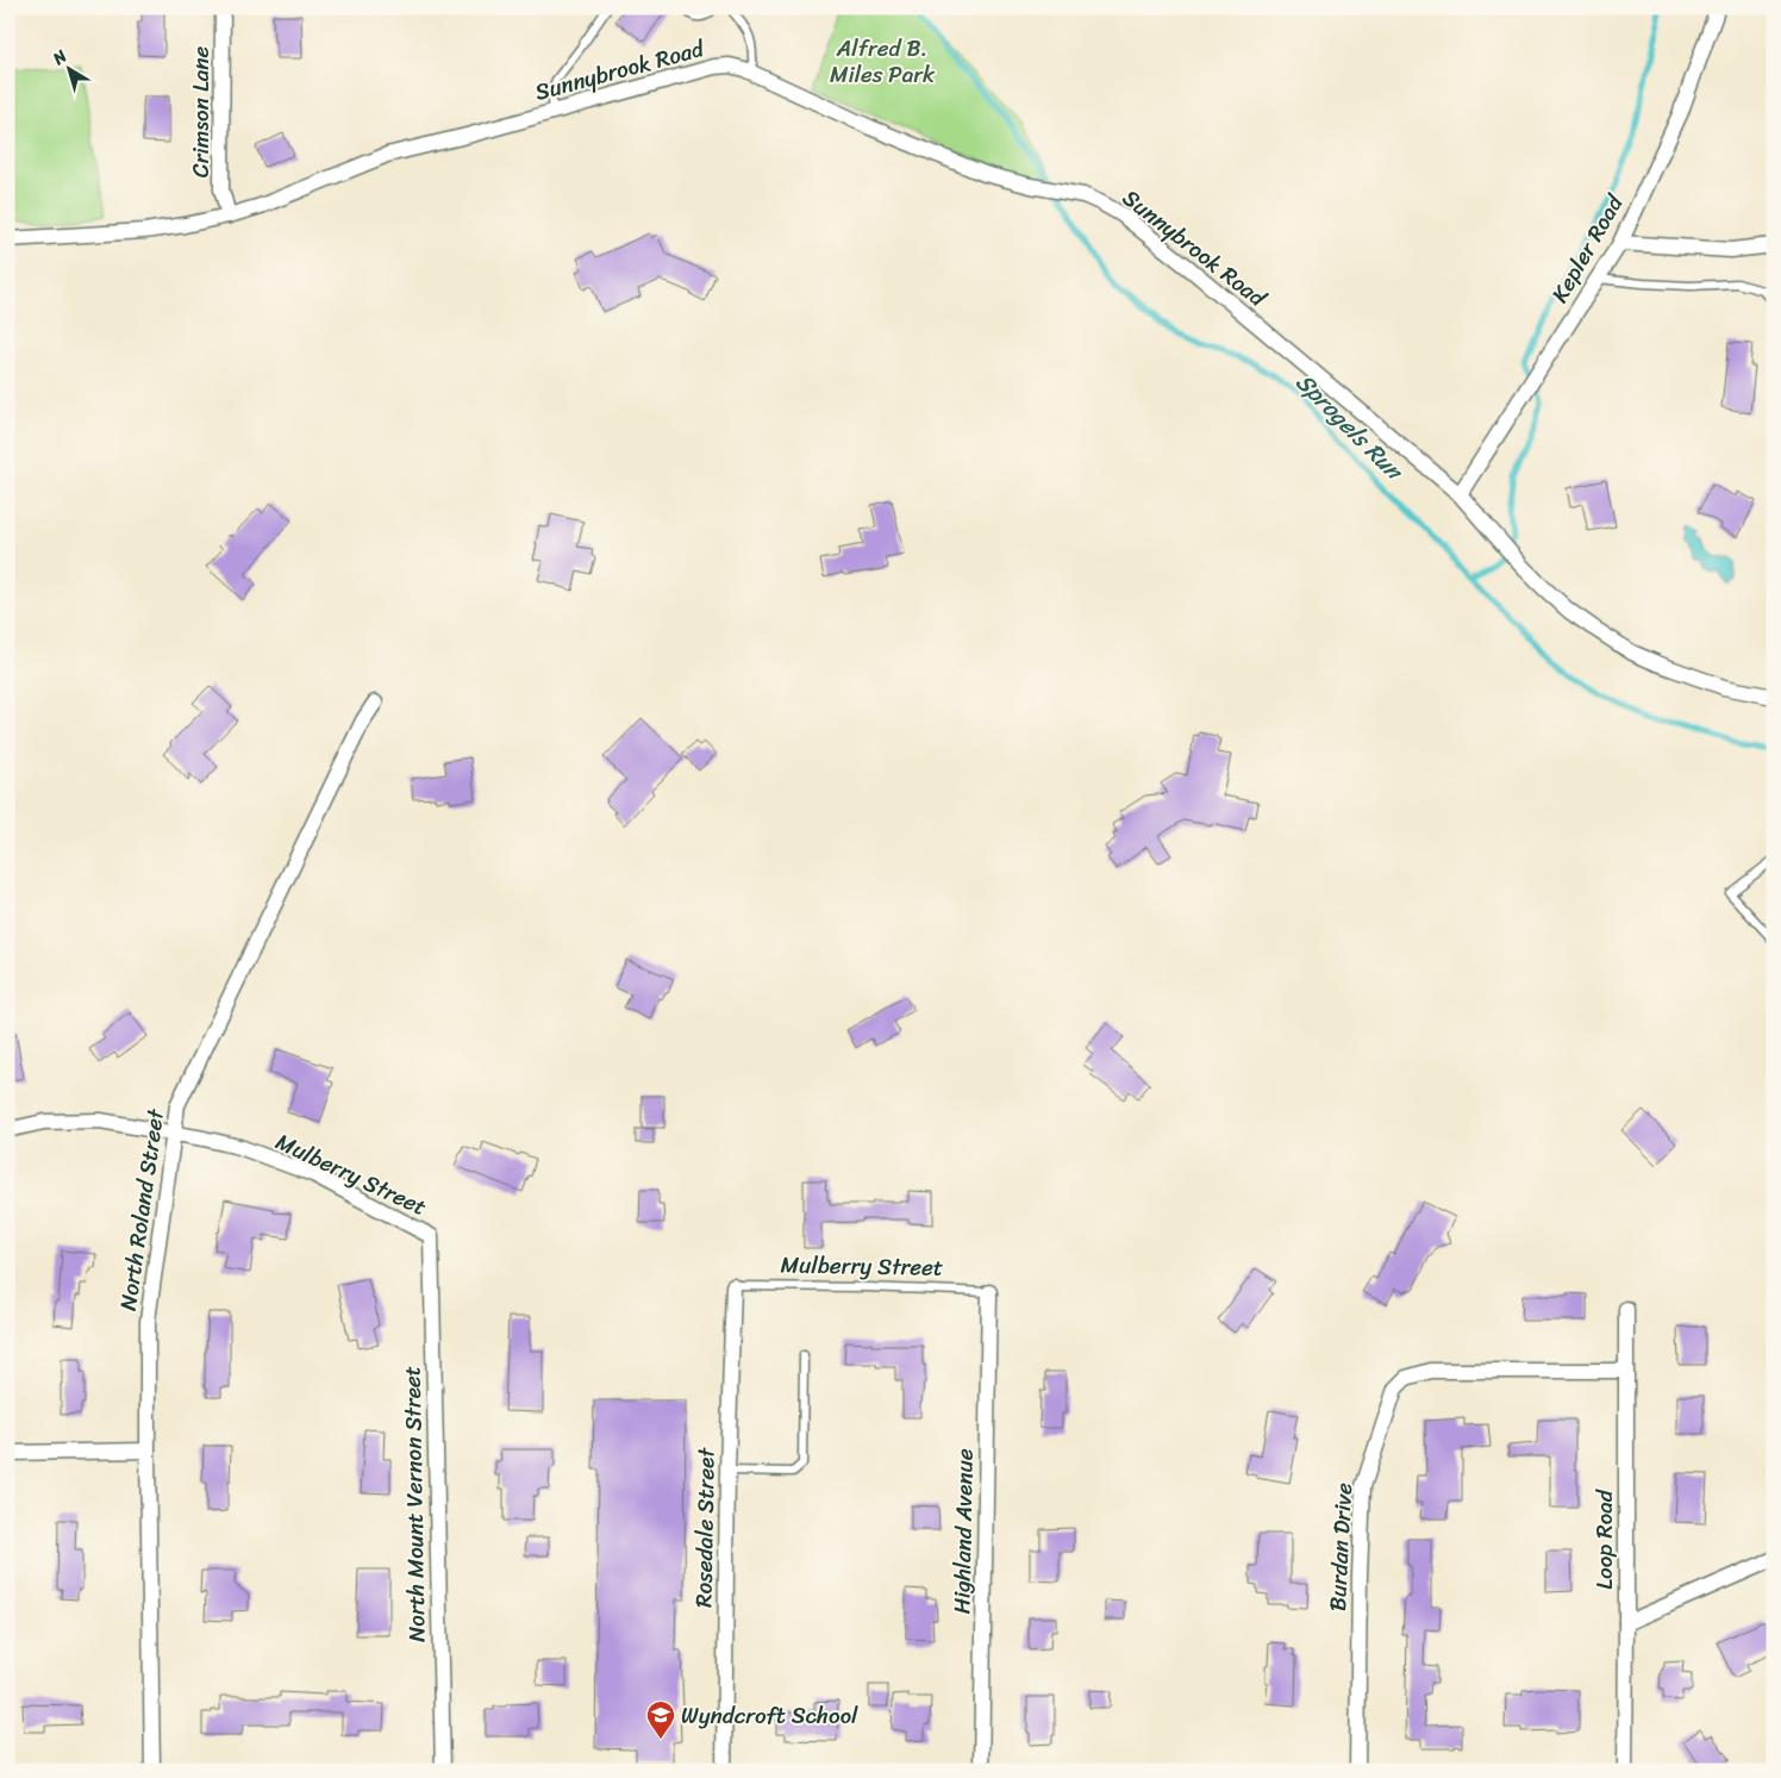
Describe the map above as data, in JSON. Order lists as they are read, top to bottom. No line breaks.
{"streets":{"street":["Sunnybrook Road","Crimson Lane","Kepler Road","Mulberry Street","North Roland Street","North Mount Vernon Street","Rosedale Street","Highland Avenue","Loop Road","Burdan Drive"]},"crossings":[["Sunnybrook Road","Crimson Lane"],["Sunnybrook Road","Kepler Road"],["Mulberry Street","North Roland Street"],["Mulberry Street","North Mount Vernon Street"],["Mulberry Street","Rosedale Street"],["Mulberry Street","Highland Avenue"],["Loop Road","Burdan Drive"]],"water":["Sprogels Run"],"parks":["Alfred B. Miles Park"],"places":{"school or university":["Wyndcroft School"]},"north":"top left"}
